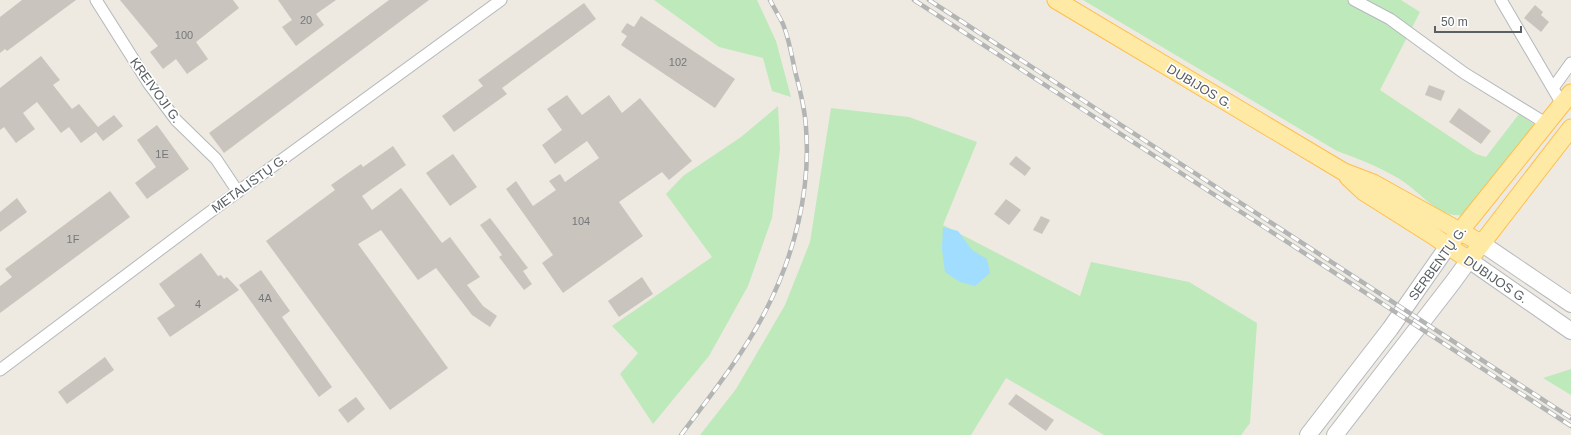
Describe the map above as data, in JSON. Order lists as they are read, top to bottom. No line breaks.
{"streets":{"main road":["DUBIJOS G.","SERBENTŲ G."],"street":["KREIVOJI G.","METALISTŲ G."]},"crossings":[["DUBIJOS G.","SERBENTŲ G."],["KREIVOJI G.","METALISTŲ G."]],"house_numbers":["20","100","102","1E","104","1F","4A","4"],"scale_bar":"50 m"}
